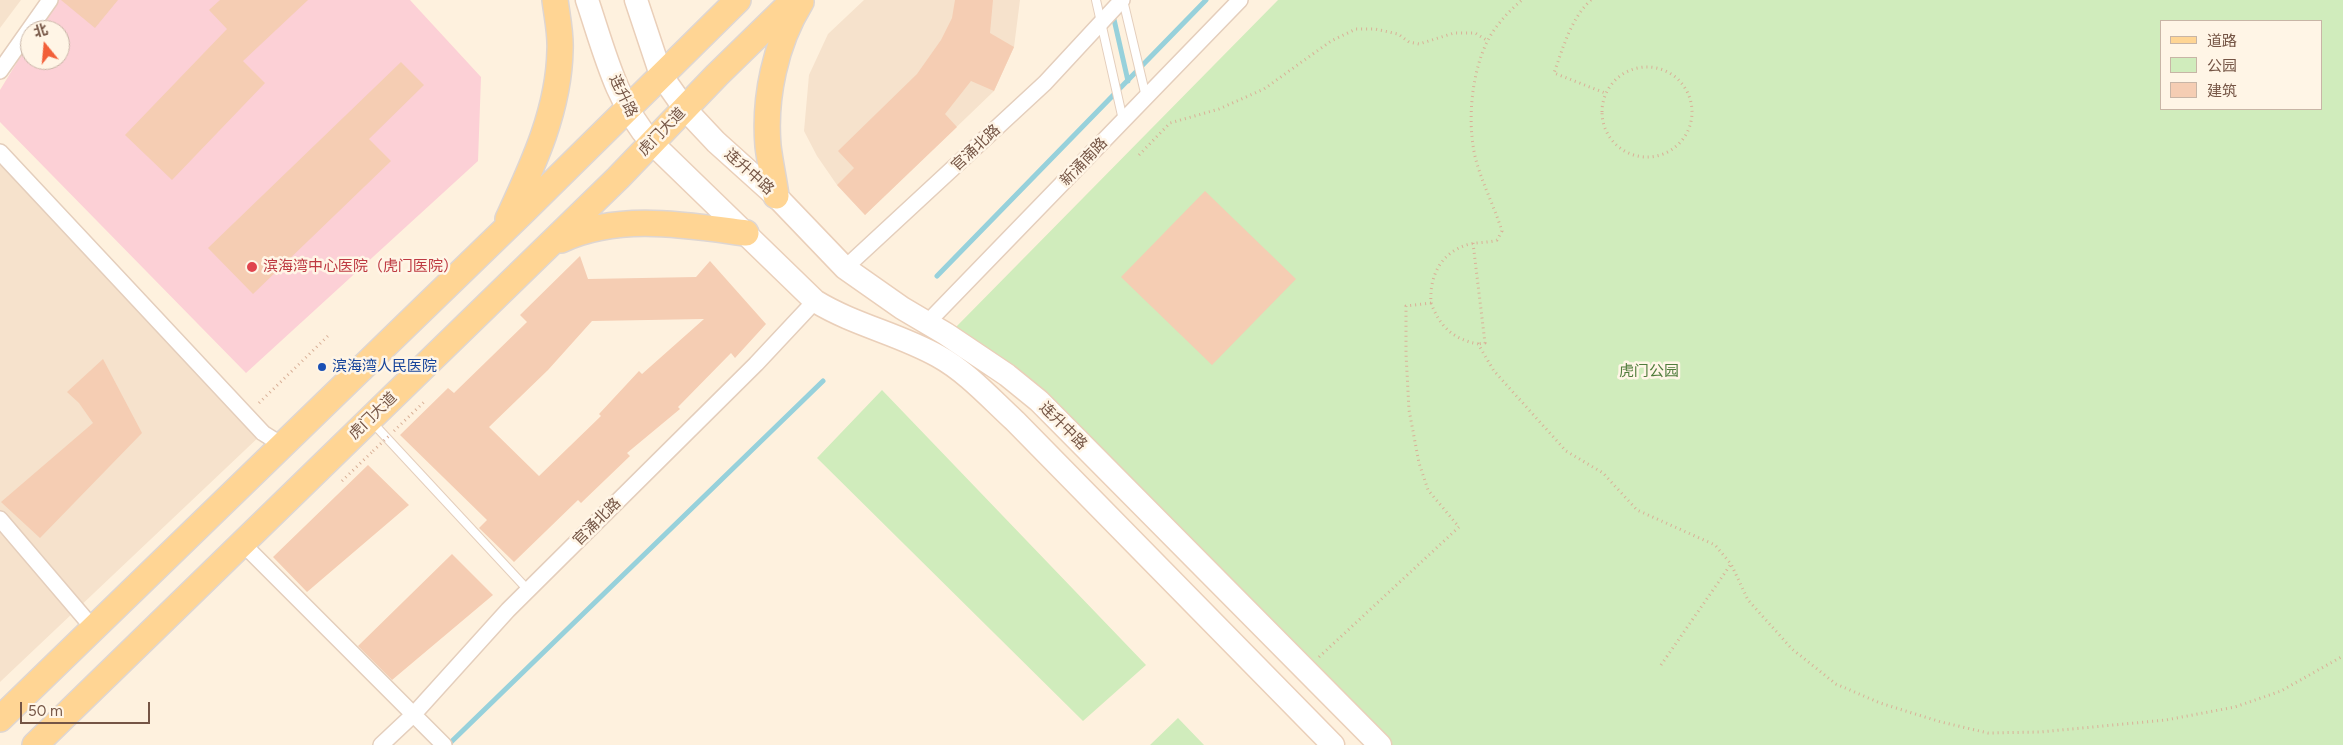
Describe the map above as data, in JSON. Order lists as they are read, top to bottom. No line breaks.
{"streets":{"main road":["连升路","虎门大道","连升中路"],"street":["官涌北路","新涌南路"]},"crossings":[["连升路","虎门大道"],["连升路","连升中路"],["虎门大道","连升中路"],["官涌北路","连升中路"],["新涌南路","连升中路"]],"parks":["虎门公园"],"places":["滨海湾中心医院（虎门医院）","滨海湾人民医院"],"legend":["道路","公园","建筑"],"scale_bar":"50 m","north":"top"}
